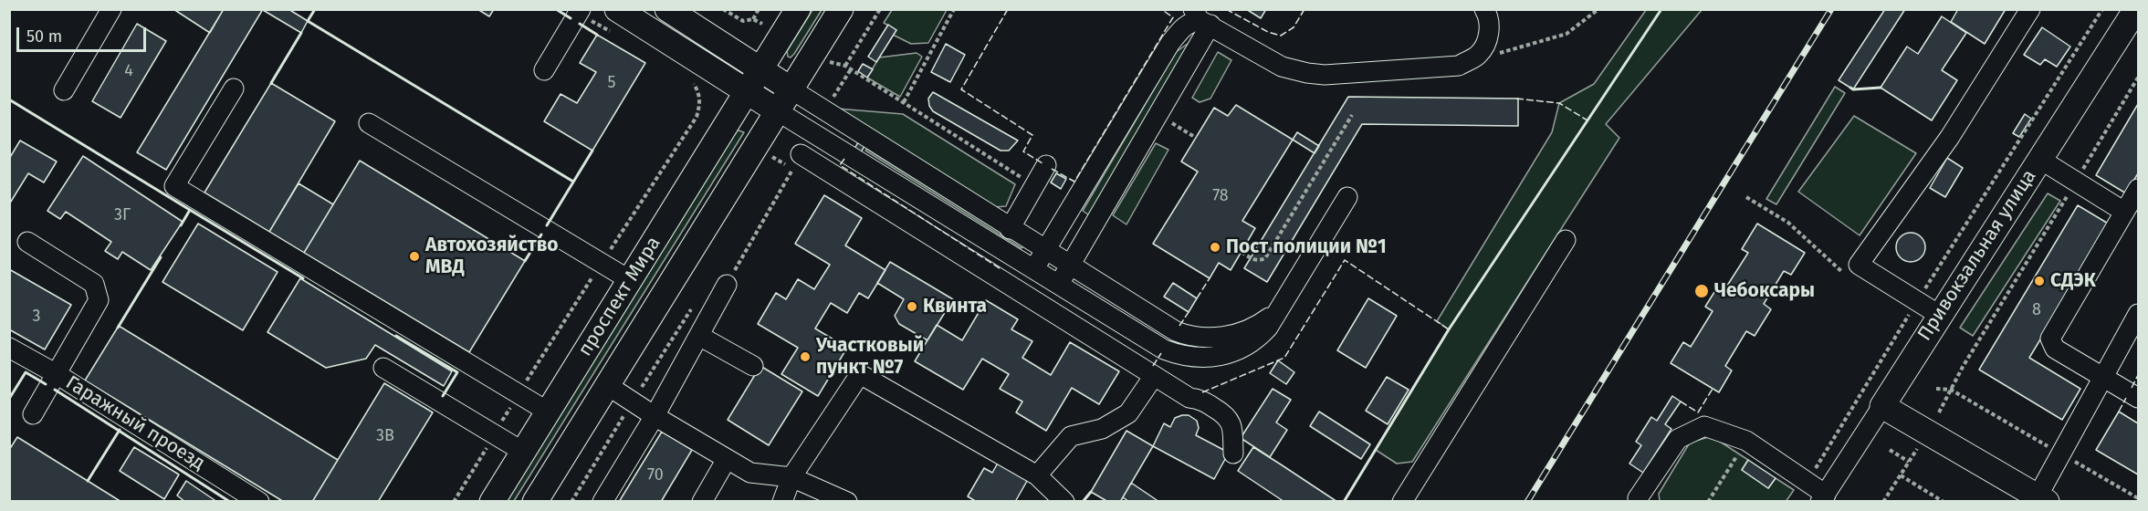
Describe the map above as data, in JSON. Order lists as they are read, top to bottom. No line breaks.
{"streets":{"main road":["Привокзальная улица","проспект Мира"],"street":["Гаражный проезд"]},"places":["Пост полиции №1","Автохозяйство МВД","СДЭК","Чебоксары","Квинта","Участковый пункт №7"],"house_numbers":["4","5","78","3Г","8","3","3В","70"],"scale_bar":"50 m"}
